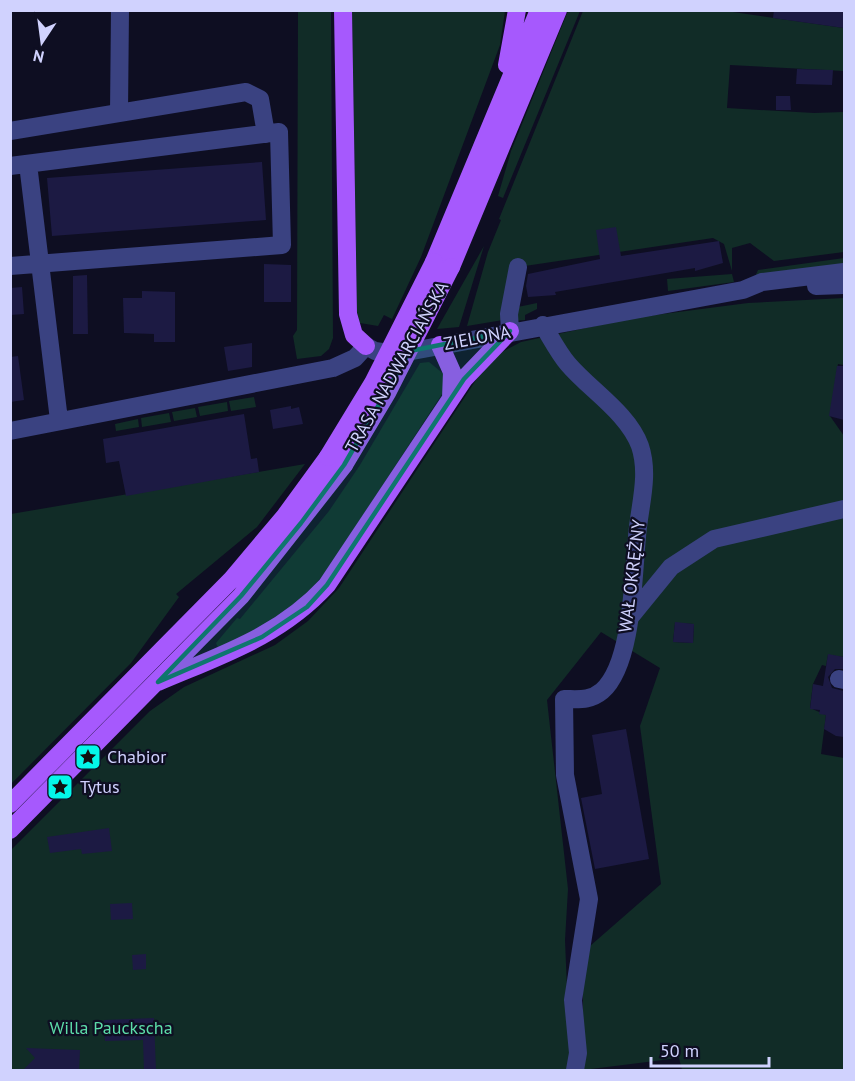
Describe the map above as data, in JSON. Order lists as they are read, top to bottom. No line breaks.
{"streets":{"main road":["TRASA NADWARCIAŃSKA"],"street":["ZIELONA","WAŁ OKRĘŻNY"]},"crossings":[["ZIELONA","WAŁ OKRĘŻNY"]],"parks":["Willa Pauckscha"],"places":{"place":["Chabior","Tytus"]},"scale_bar":"50 m","north":"bottom"}
